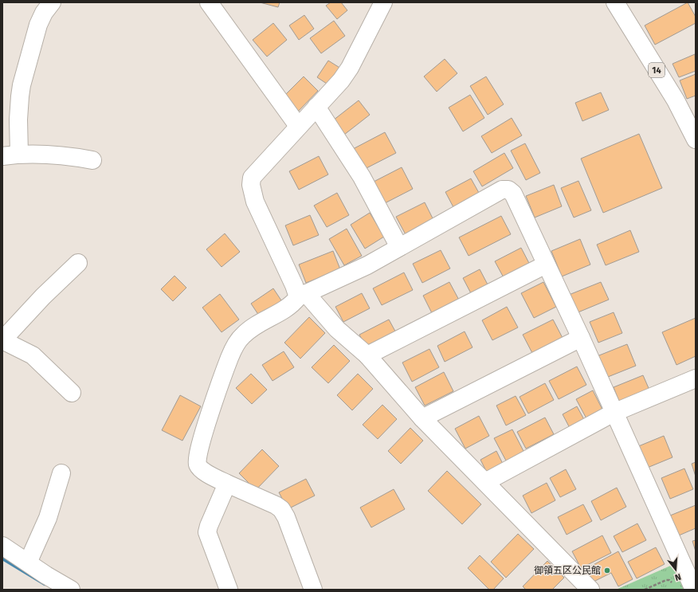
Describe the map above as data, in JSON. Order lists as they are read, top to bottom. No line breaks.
{"streets":{"street":["14"]},"places":["御領五区公民館"],"north":"bottom"}
